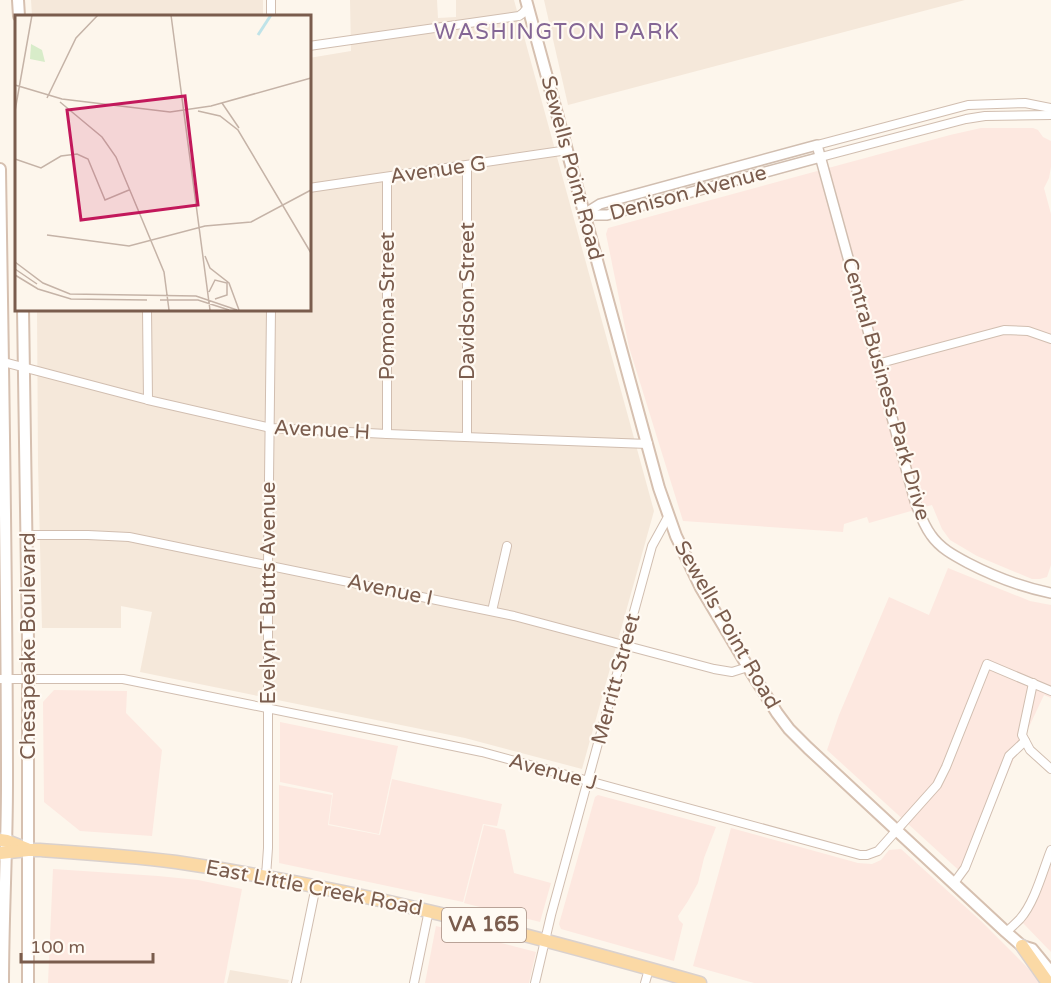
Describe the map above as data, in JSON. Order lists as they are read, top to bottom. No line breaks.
{"streets":{"main road":["Sewells Point Road","Chesapeake Boulevard","East Little Creek Road","VA 165"],"street":["Avenue G","Denison Avenue","Davidson Street","Pomona Street","Central Business Park Drive","Avenue H","Avenue I","Evelyn T Butts Avenue","Merritt Street","Avenue J"]},"crossings":[["Sewells Point Road","Avenue G"],["Sewells Point Road","Denison Avenue"],["Sewells Point Road","Avenue H"],["Sewells Point Road","Avenue I"],["Sewells Point Road","Merritt Street"],["Sewells Point Road","Avenue J"],["Avenue G","Davidson Street"],["Avenue G","Pomona Street"],["Denison Avenue","Central Business Park Drive"],["Davidson Street","Avenue H"],["Pomona Street","Avenue H"],["Avenue H","Evelyn T Butts Avenue"],["Avenue H","Chesapeake Boulevard"],["Avenue I","Evelyn T Butts Avenue"],["Avenue I","Chesapeake Boulevard"],["Avenue I","Merritt Street"],["Evelyn T Butts Avenue","Avenue J"],["Evelyn T Butts Avenue","East Little Creek Road"],["Chesapeake Boulevard","Avenue J"],["Chesapeake Boulevard","East Little Creek Road"],["Merritt Street","Avenue J"],["Merritt Street","East Little Creek Road"]],"districts":["WASHINGTON PARK"],"scale_bar":"100 m"}
